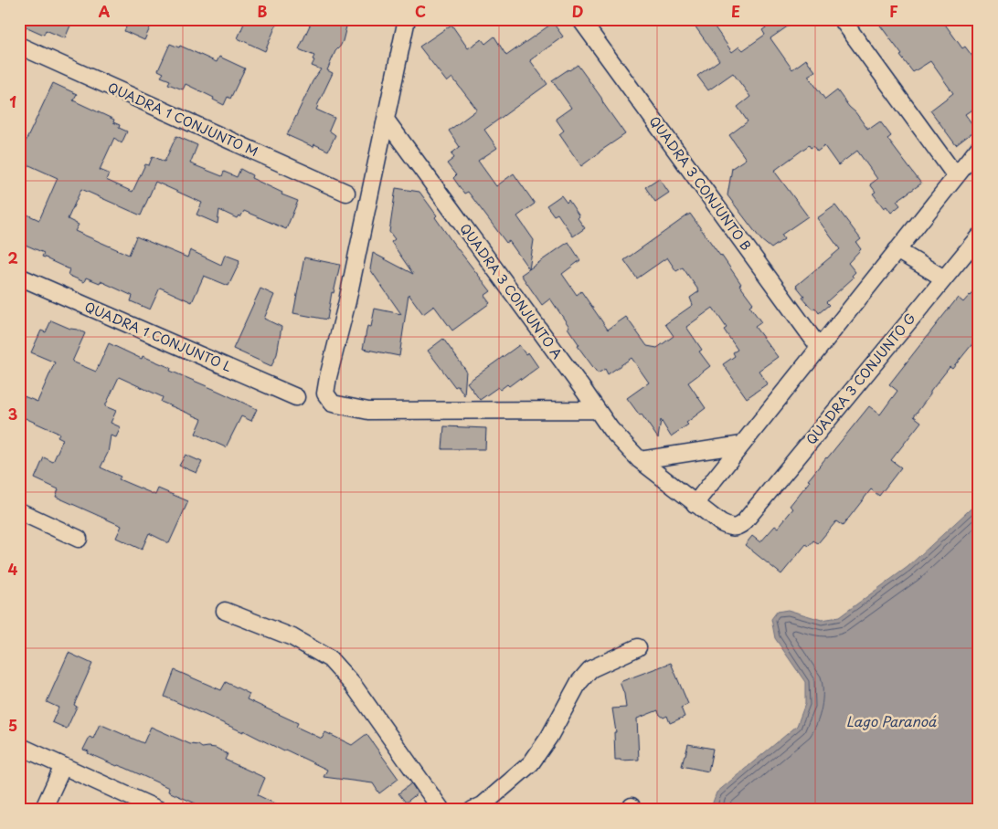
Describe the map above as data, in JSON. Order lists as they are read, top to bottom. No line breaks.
{"streets":{"street":["QUADRA 1 CONJUNTO M","QUADRA 3 CONJUNTO B","QUADRA 3 CONJUNTO A","QUADRA 1 CONJUNTO L","QUADRA 3 CONJUNTO G"]},"crossings":[["QUADRA 3 CONJUNTO A","QUADRA 3 CONJUNTO G"]],"water":["Lago Paranoá"],"grid":{"columns":["A","B","C","D","E","F"],"rows":["1","2","3","4","5"]}}
